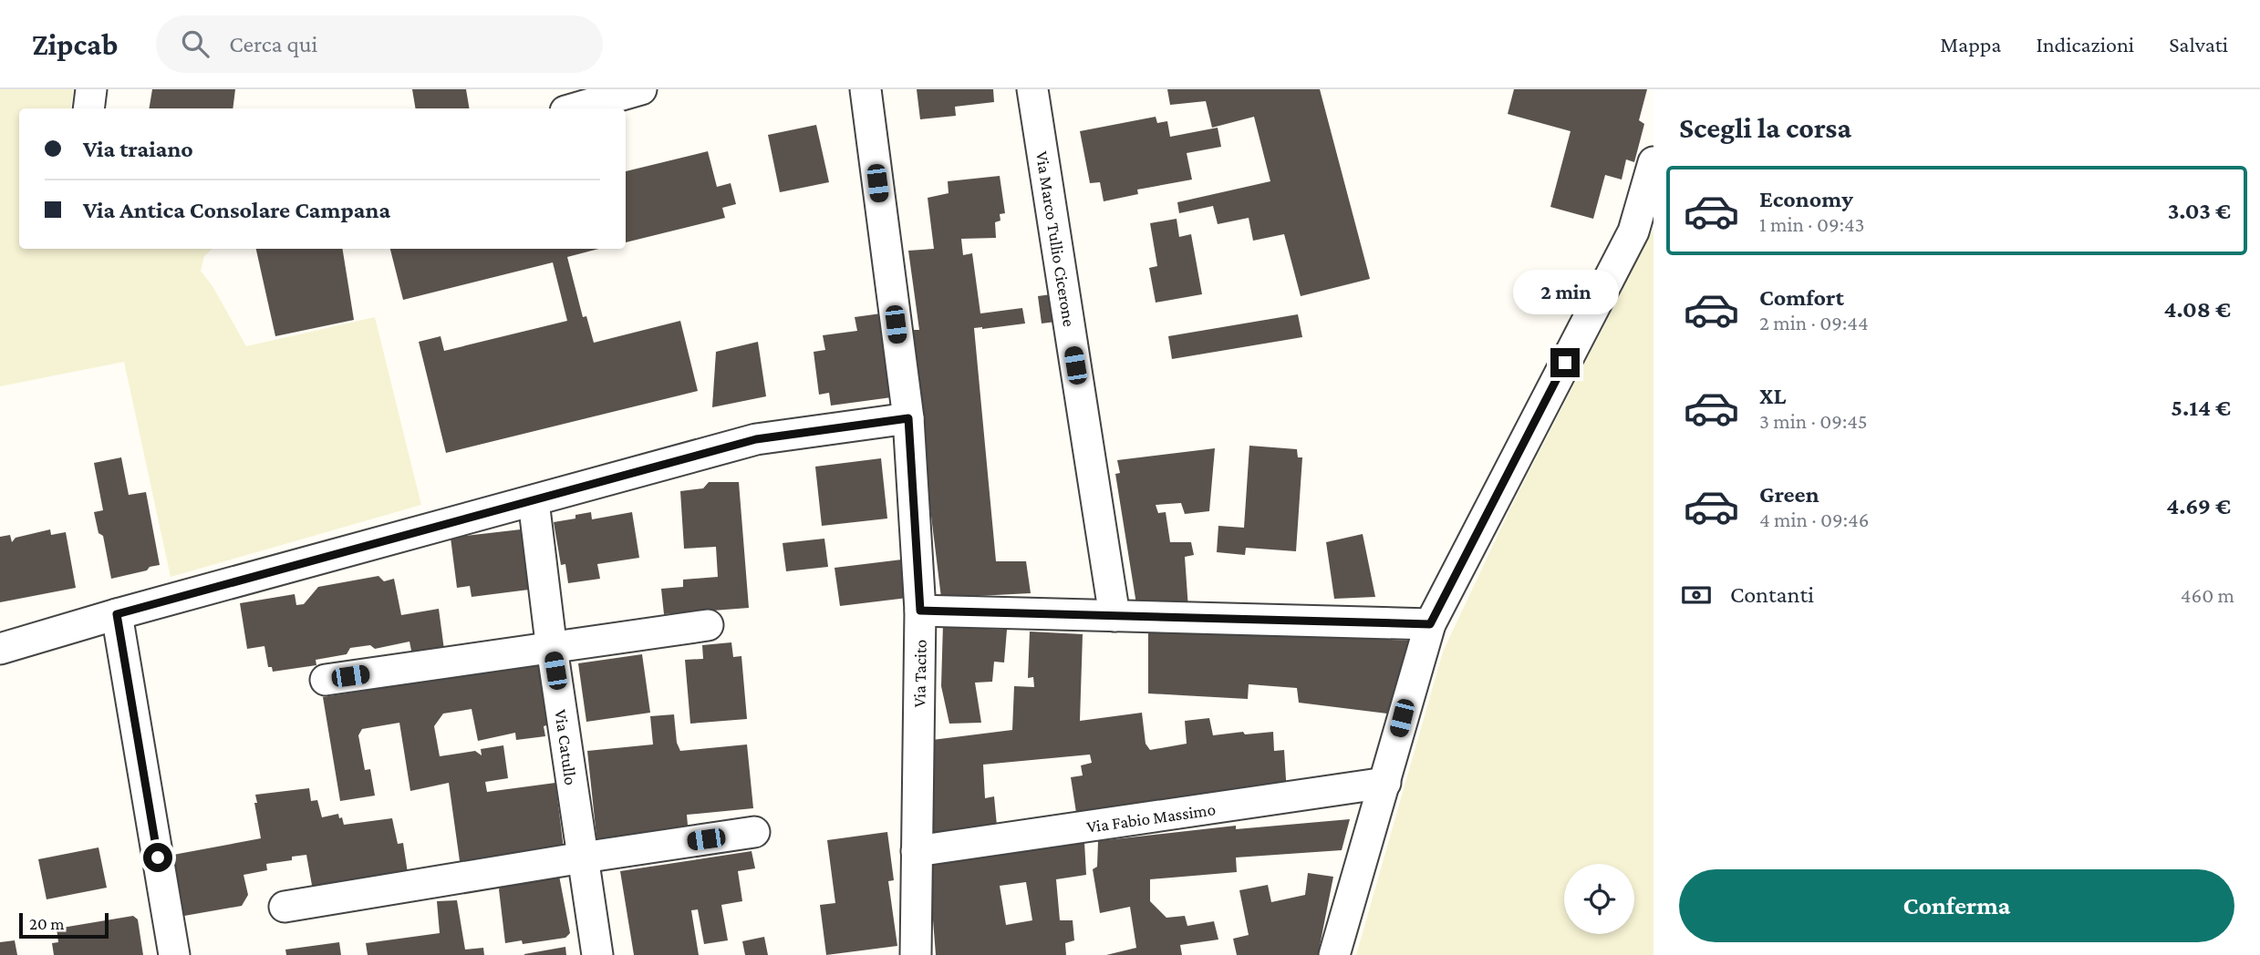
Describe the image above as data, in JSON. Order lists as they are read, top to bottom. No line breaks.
{"streets":{"street":["Via Marco Tullio Cicerone","Via Tacito","Via Catullo","Via Fabio Massimo"]},"crossings":[["Via Tacito","Via Fabio Massimo"]],"scale_bar":"20 m","page":{"header":"Zipcab","search":"Cerca qui","nav":["Mappa","Indicazioni","Salvati"],"heading":"Scegli la corsa","banner":["Via traiano","Via Antica Consolare Campana"],"list":[{"name":"Economy","note":"1 min · 09:43","value":"3.03 €"},{"name":"Comfort","note":"2 min · 09:44","value":"4.08 €"},{"name":"XL","note":"3 min · 09:45","value":"5.14 €"},{"name":"Green","note":"4 min · 09:46","value":"4.69 €"}],"bubble":"2 min","pay":["Contanti","460 m"],"buttons":"Conferma","scale":"20 m"}}
